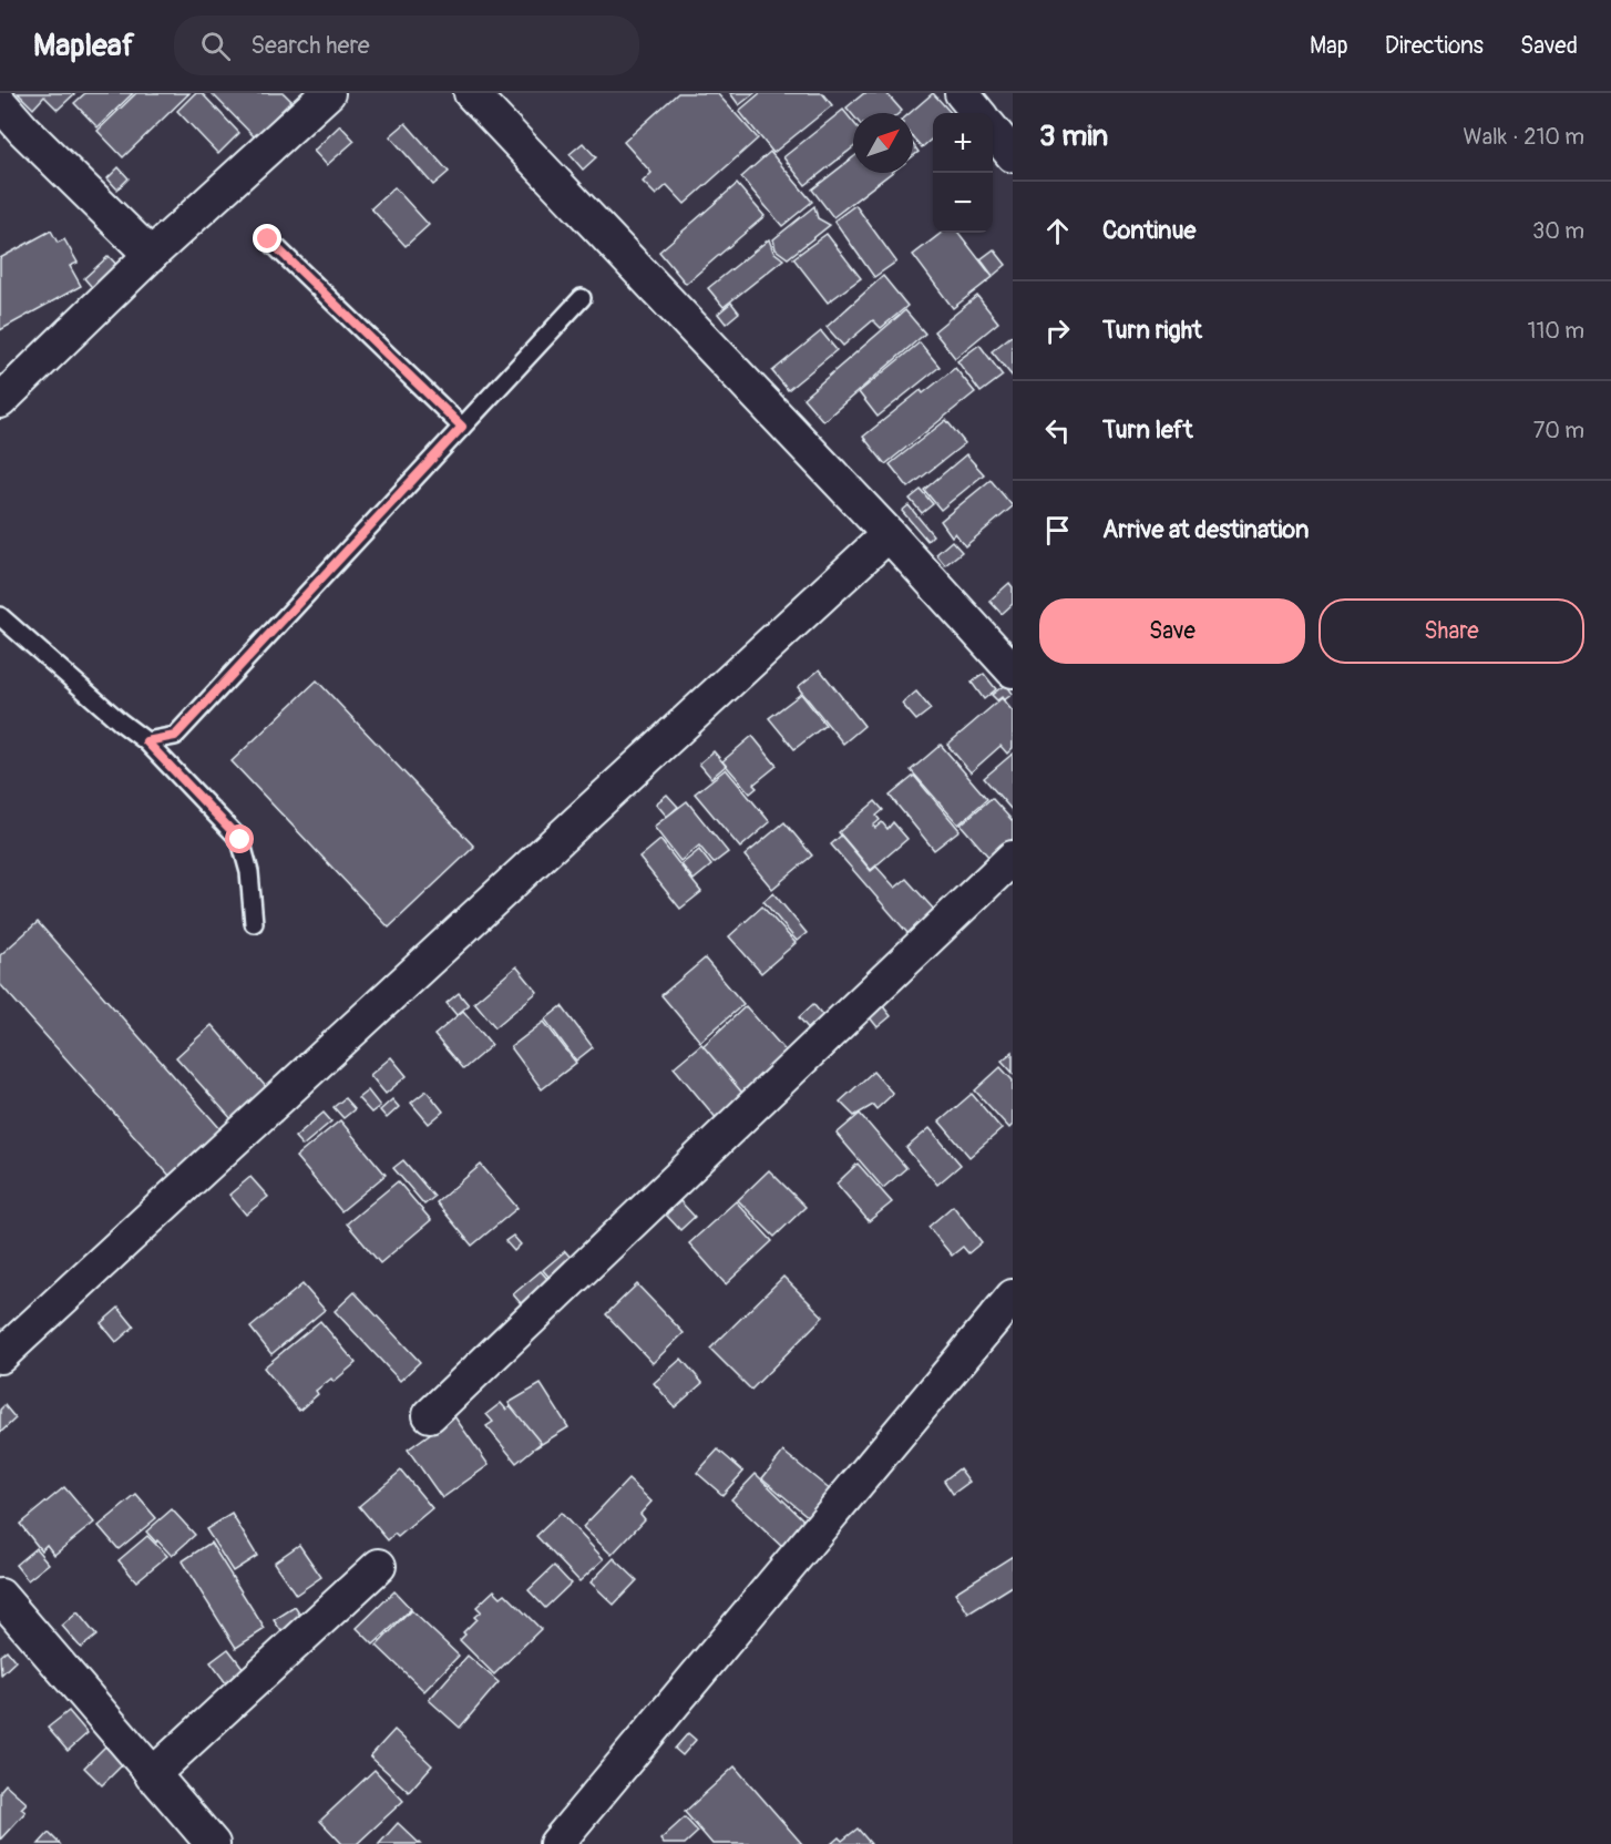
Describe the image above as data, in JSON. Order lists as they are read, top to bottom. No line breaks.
{"north":"top right","page":{"header":"Mapleaf","search":"Search here","nav":["Map","Directions","Saved"],"heading":["3 min","Walk · 210 m"],"map_buttons":["+","−"],"list":[["Continue","30 m"],["Turn right","110 m"],["Turn left","70 m"],"Arrive at destination"],"buttons":["Save","Share"]}}
